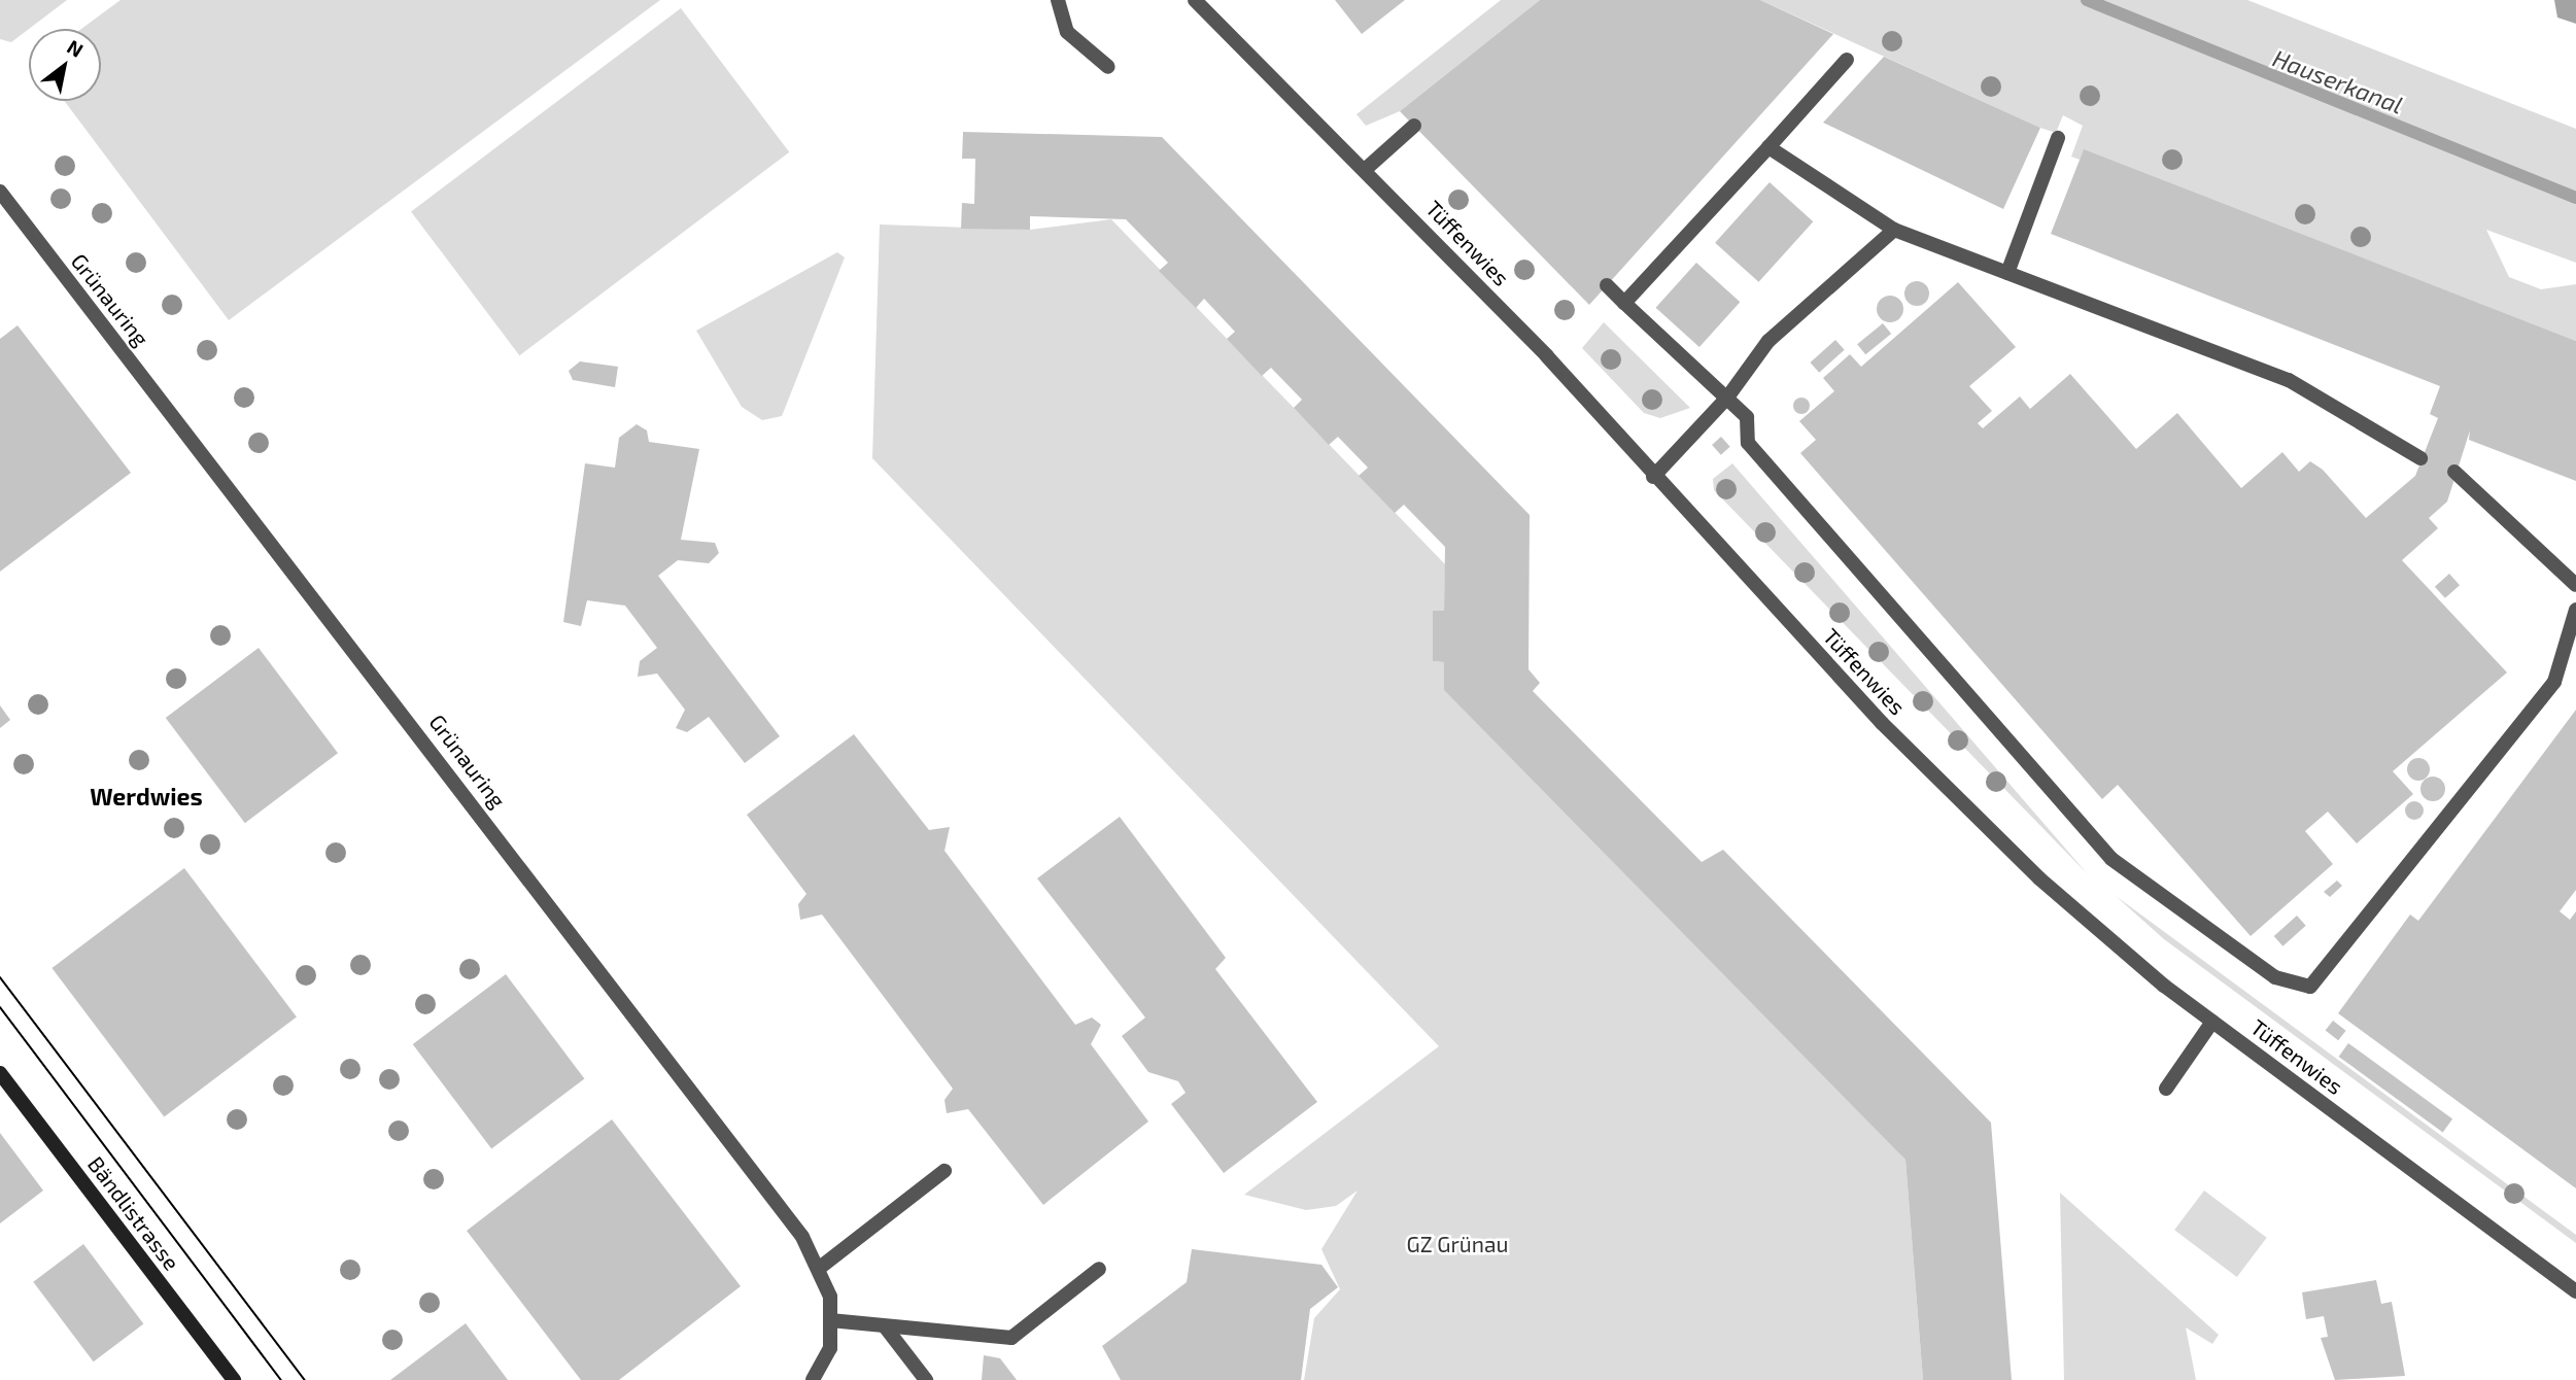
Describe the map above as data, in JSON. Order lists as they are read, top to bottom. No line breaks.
{"streets":{"street":["Tüffenwies","Grünauring","Bändlistrasse"]},"districts":["Werdwies"],"water":["Hauserkanal"],"parks":["GZ Grünau"],"north":"top right"}
